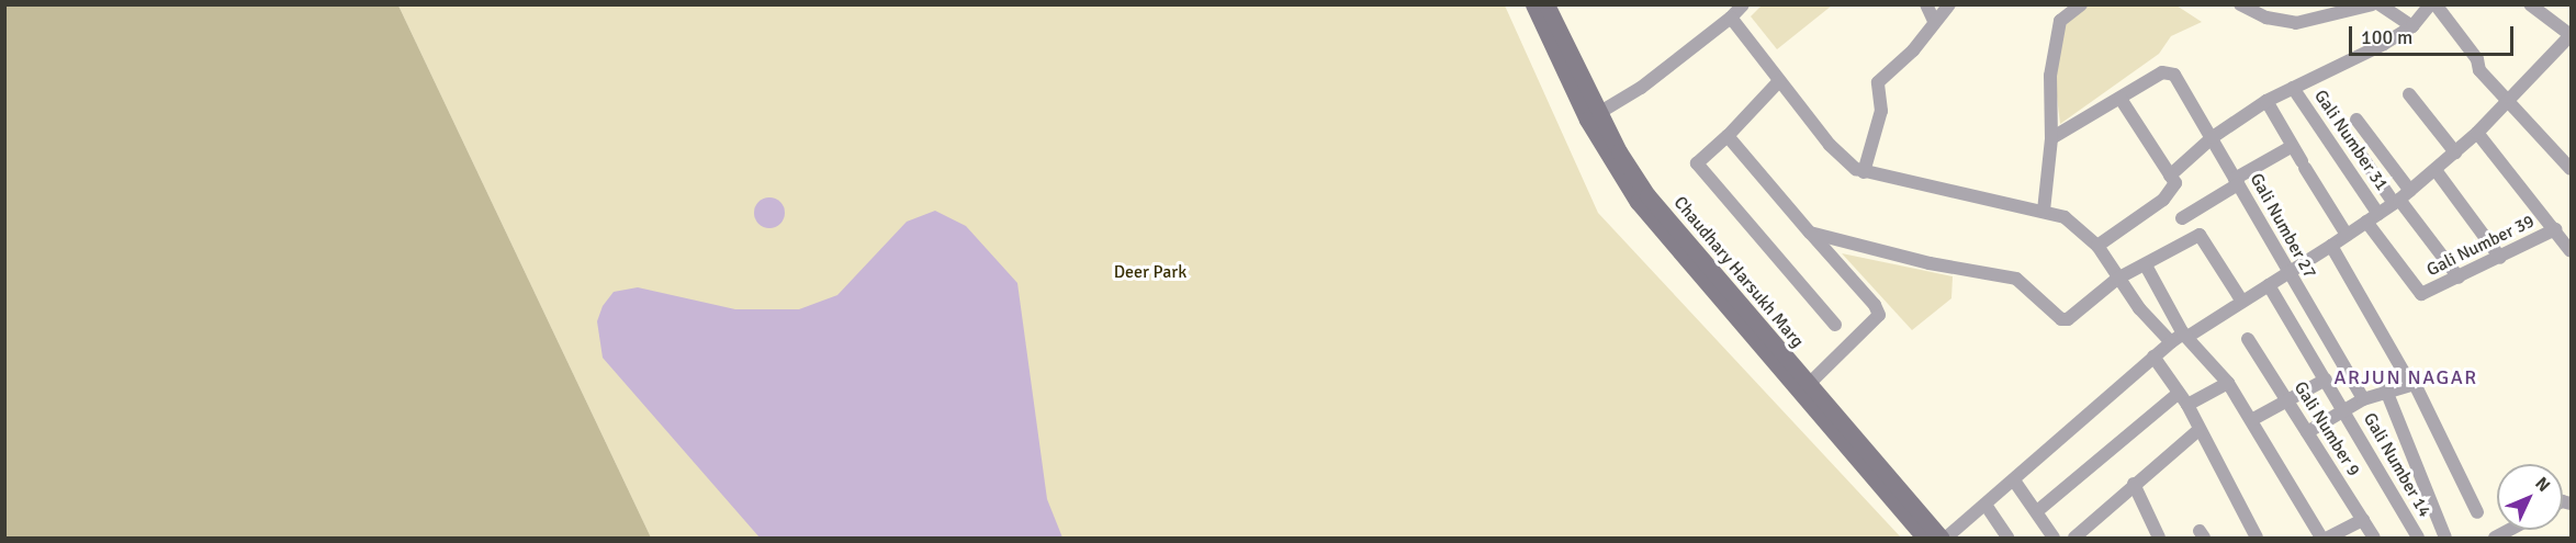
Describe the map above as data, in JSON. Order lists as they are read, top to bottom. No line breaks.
{"streets":{"street":["Gali Number 31","Gali Number 27","Gali Number 39","Chaudhary Harsukh Marg","Gali Number 9","Gali Number 14"]},"crossings":[["Gali Number 31","Gali Number 39"]],"districts":["ARJUN NAGAR"],"parks":["Deer Park"],"scale_bar":"100 m","north":"top right"}
